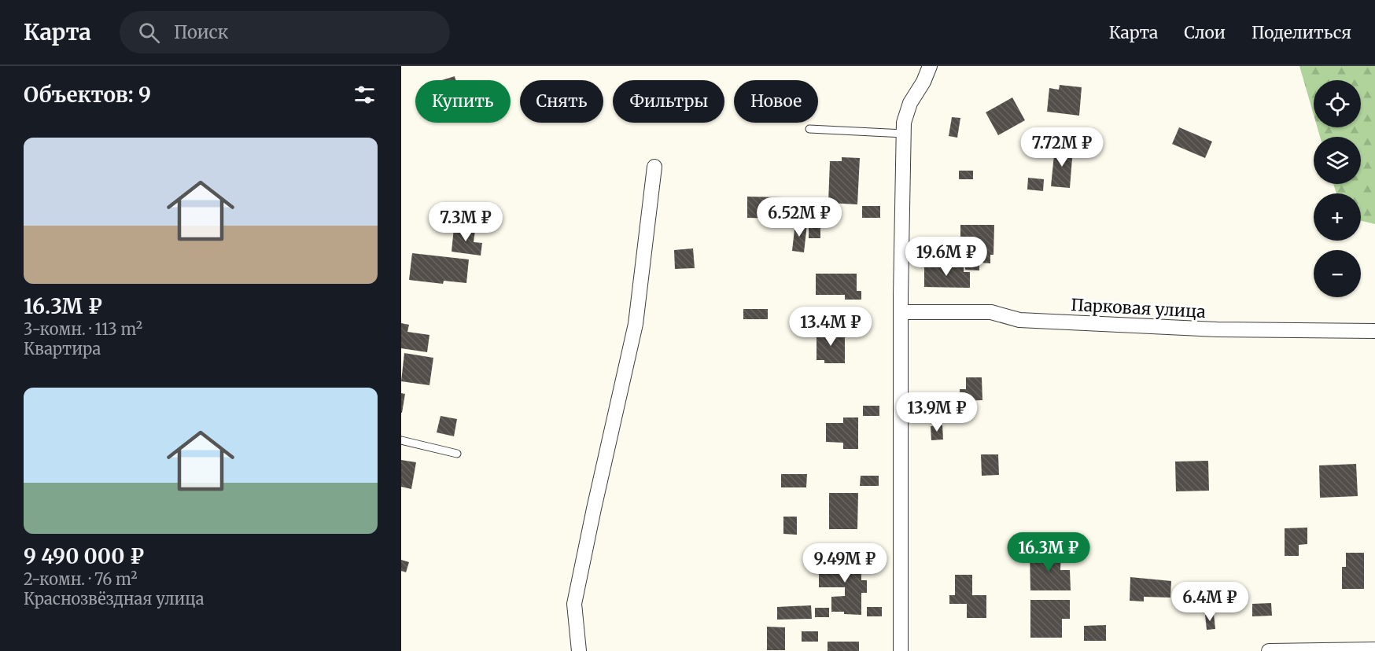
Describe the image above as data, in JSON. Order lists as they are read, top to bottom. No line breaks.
{"streets":{"street":["Парковая улица"]},"page":{"header":"Карта","search":"Поиск","nav":["Карта","Слои","Поделиться"],"heading":"Объектов: 9","map_buttons":["+","−"],"chip":["Купить","Снять","Фильтры","Новое"],"list":[{"name":"16.3M ₽","note":"3-комн. · 113 m² · Квартира"},{"name":"9 490 000 ₽","note":"2-комн. · 76 m² · Краснозвёздная улица"}],"price":["7.72M ₽","6.52M ₽","7.3M ₽","19.6M ₽","13.4M ₽","13.9M ₽","16.3M ₽","9.49M ₽","6.4M ₽"]}}
